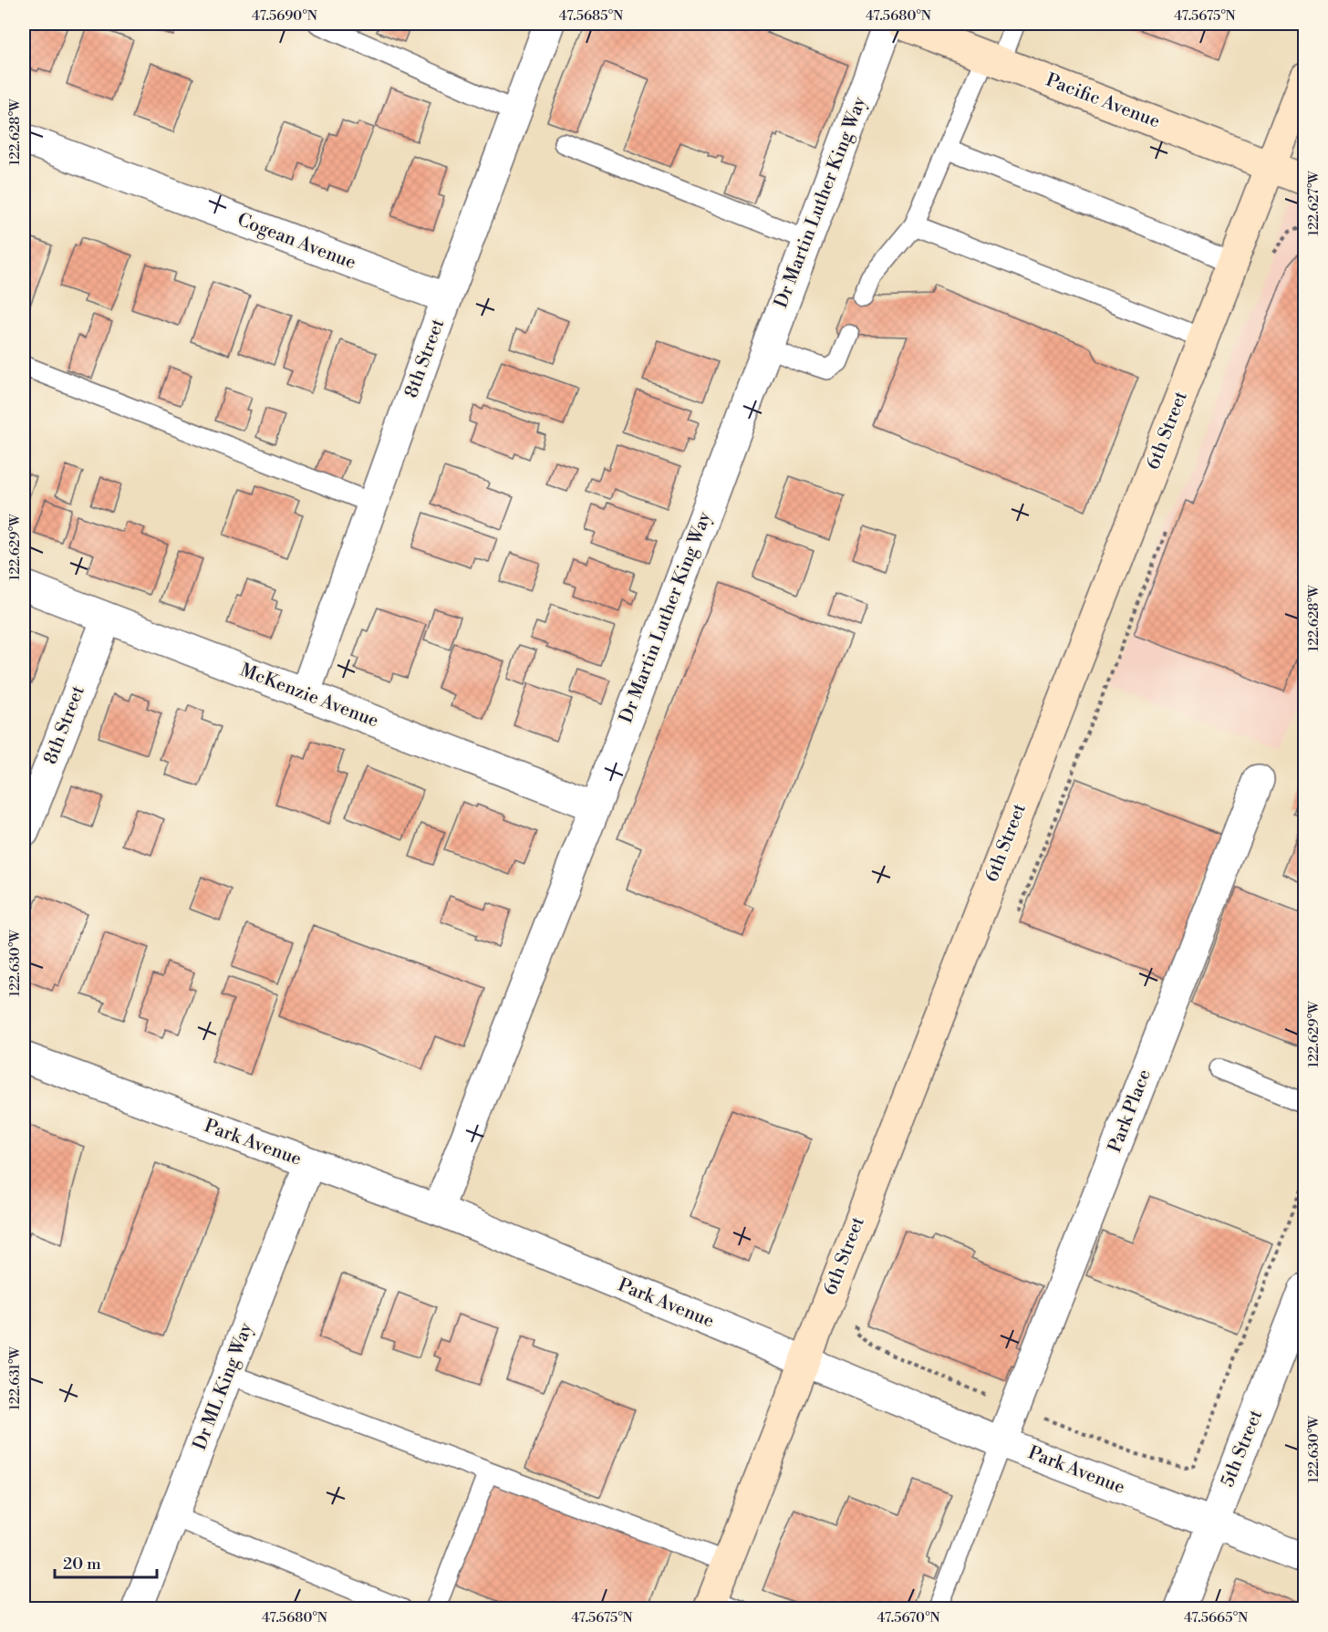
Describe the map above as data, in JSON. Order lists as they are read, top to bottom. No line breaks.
{"streets":{"main road":["Pacific Avenue","6th Street"],"street":["Dr Martin Luther King Way","Cogean Avenue","8th Street","McKenzie Avenue","Park Place","Park Avenue","Dr ML King Way","5th Street"]},"crossings":[["Pacific Avenue","6th Street"],["Dr Martin Luther King Way","McKenzie Avenue"],["Dr Martin Luther King Way","Park Avenue"],["Cogean Avenue","8th Street"],["8th Street","McKenzie Avenue"],["6th Street","Park Avenue"],["Park Place","Park Avenue"],["Park Avenue","Dr ML King Way"],["Park Avenue","5th Street"]],"scale_bar":"20 m","coordinates":["47.5690°N","47.5685°N","47.5680°N","47.5675°N","122.628°W","122.627°W","122.629°W","122.630°W","122.631°W","47.5670°N","47.5665°N"]}
